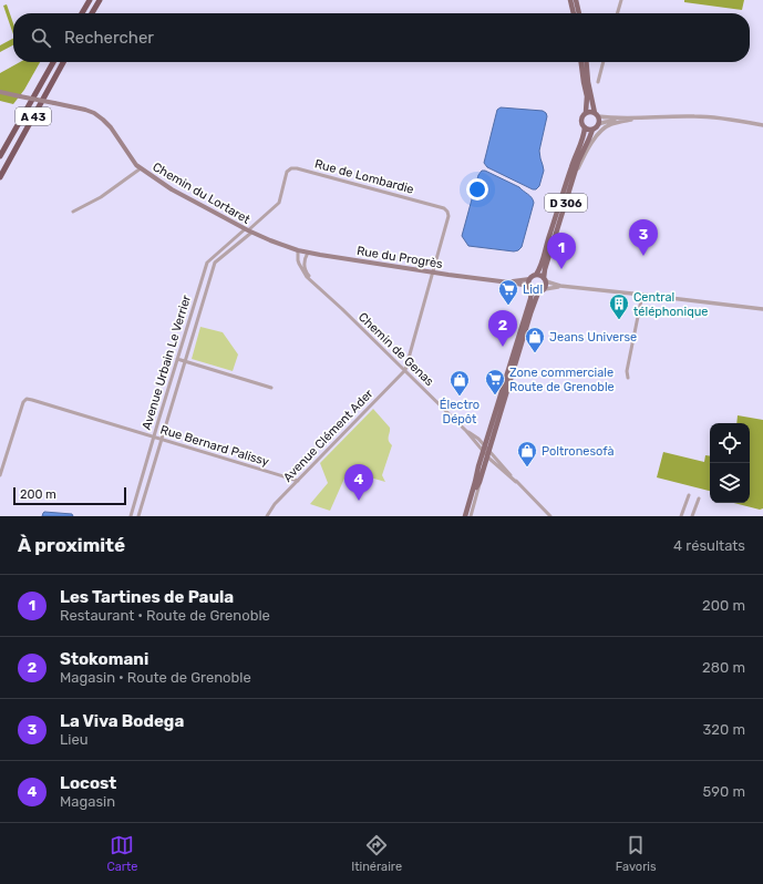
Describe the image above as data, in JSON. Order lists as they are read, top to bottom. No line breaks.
{"streets":{"highway":["A 43"],"main road":["Chemin du Lortaret","D 306","Rue du Progrès"],"street":["Rue de Lombardie","Chemin de Genas","Avenue Urbain Le Verrier","Avenue Clément Ader","Rue Bernard Palissy"]},"crossings":[["Rue de Lombardie","Chemin du Lortaret"],["Rue de Lombardie","Rue du Progrès"],["Rue de Lombardie","Avenue Urbain Le Verrier"],["Chemin du Lortaret","Rue du Progrès"],["Chemin du Lortaret","Avenue Urbain Le Verrier"],["D 306","Rue du Progrès"],["Rue du Progrès","Chemin de Genas"],["Chemin de Genas","Avenue Clément Ader"],["Avenue Urbain Le Verrier","Rue Bernard Palissy"],["Avenue Clément Ader","Rue Bernard Palissy"]],"places":{"supermarket":["Lidl","Zone commerciale Route de Grenoble"],"building":["Central téléphonique"],"shop":["Jeans Universe","Électro Dépôt","Poltronesofà"]},"scale_bar":"200 m","page":{"search":"Rechercher","pins":["3","1","2","4"],"scale":"200 m","heading":["À proximité","4 résultats"],"list":[{"mark":"1","name":"Les Tartines de Paula","note":"Restaurant · Route de Grenoble","value":"200 m"},{"mark":"2","name":"Stokomani","note":"Magasin · Route de Grenoble","value":"280 m"},{"mark":"3","name":"La Viva Bodega","note":"Lieu","value":"320 m"},{"mark":"4","name":"Locost","note":"Magasin","value":"590 m"}],"nav":["Carte","Itinéraire","Favoris"]}}
